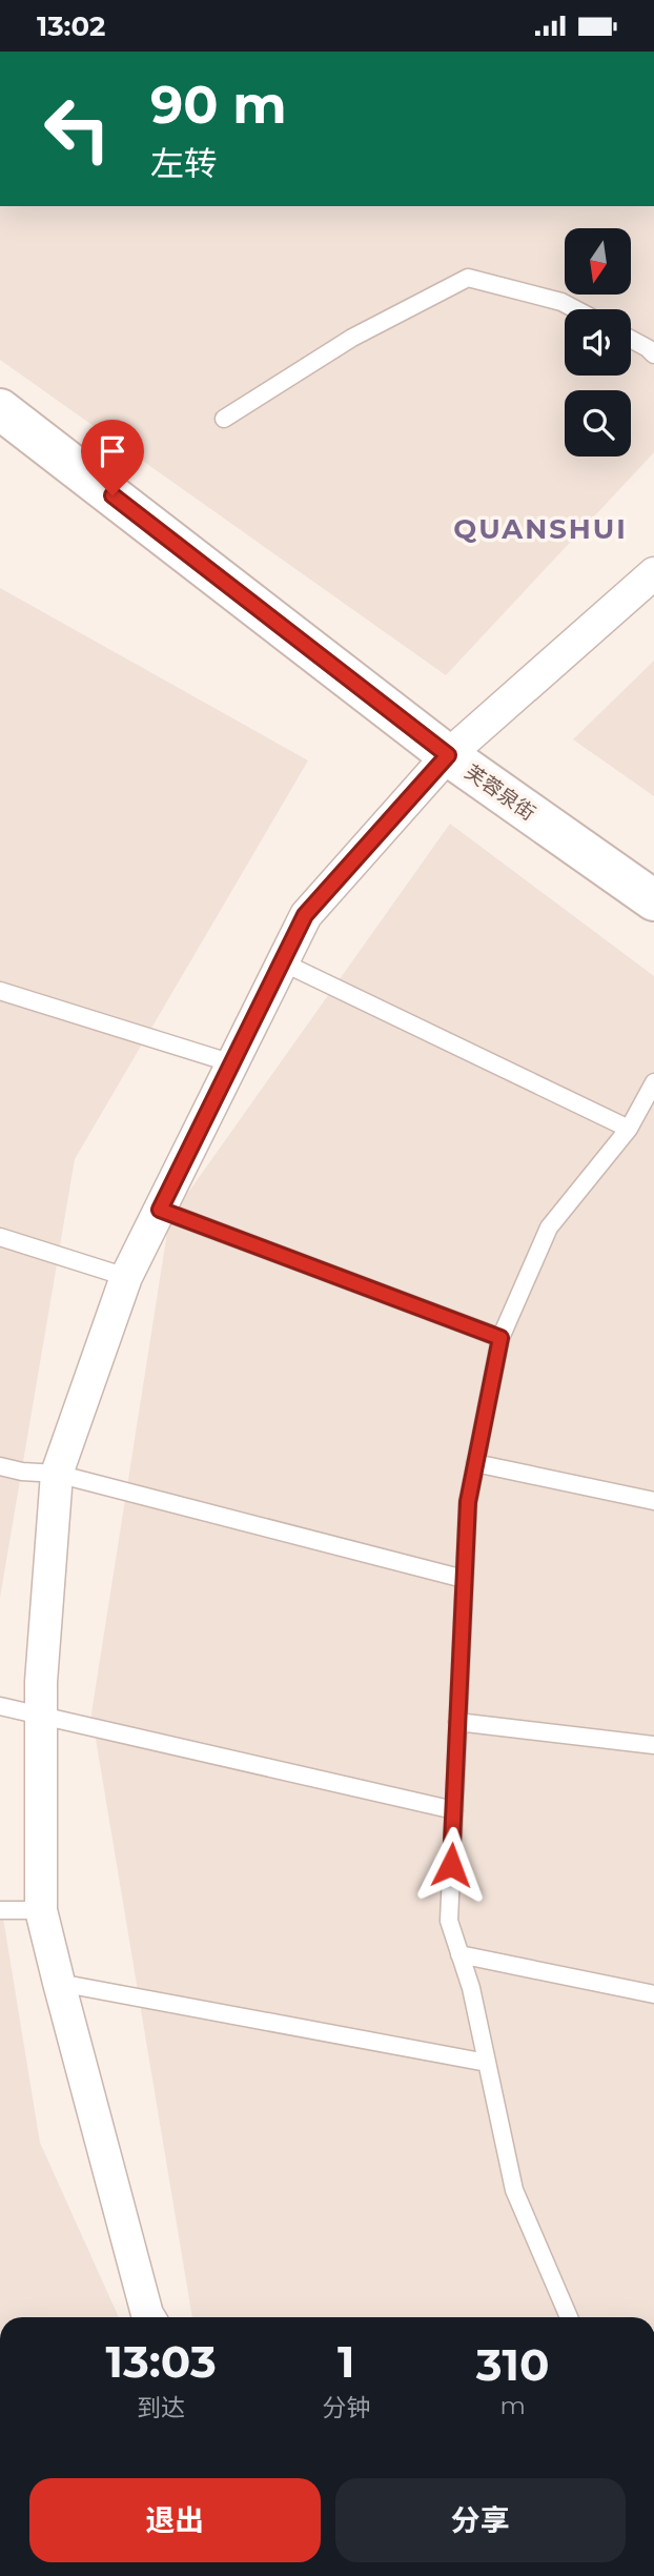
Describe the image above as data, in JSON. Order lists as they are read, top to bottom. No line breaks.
{"streets":{"street":["芙蓉泉街"]},"districts":["QUANSHUI"],"north":"bottom","page":{"status":"13:02","turn":["90 m","左转"],"eta":["13:03","到达","1","分钟","310","m"],"buttons":["退出","分享"]}}
